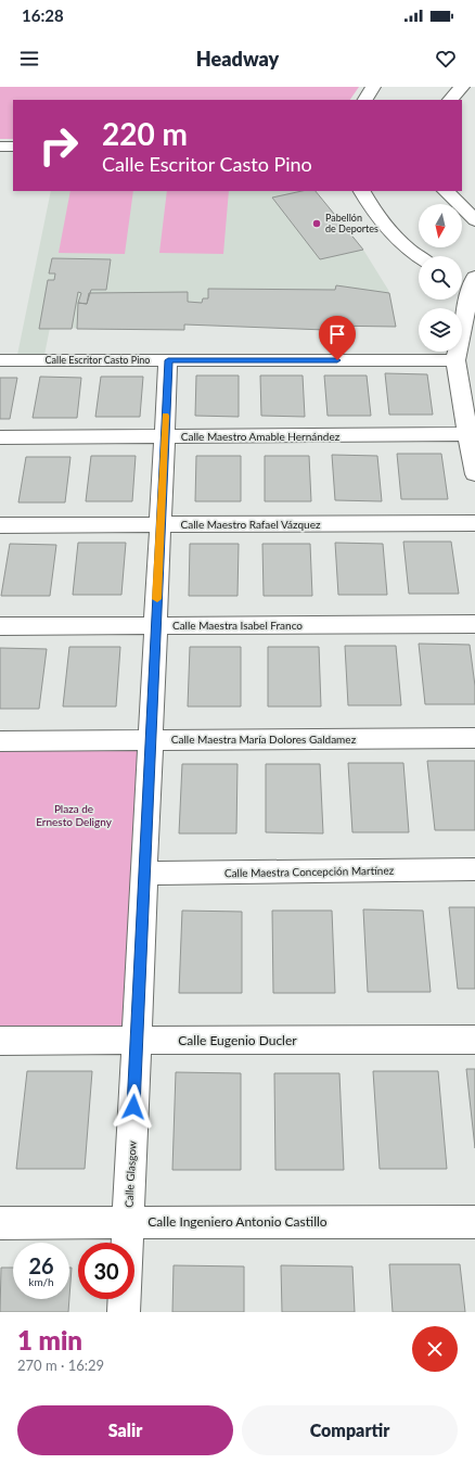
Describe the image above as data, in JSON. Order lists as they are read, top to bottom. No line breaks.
{"streets":{"street":["Calle Escritor Casto Pino","Calle Maestro Amable Hernández","Calle Maestro Rafael Vázquez","Calle Maestra Isabel Franco","Calle Maestra María Dolores Galdamez","Calle Maestra Concepción Martínez","Calle Eugenio Ducler","Calle Glasgow","Calle Ingeniero Antonio Castillo"]},"crossings":[["Calle Escritor Casto Pino","Calle Glasgow"],["Calle Maestro Amable Hernández","Calle Glasgow"],["Calle Maestro Rafael Vázquez","Calle Glasgow"],["Calle Maestra Isabel Franco","Calle Glasgow"],["Calle Maestra María Dolores Galdamez","Calle Glasgow"],["Calle Maestra Concepción Martínez","Calle Glasgow"],["Calle Eugenio Ducler","Calle Glasgow"],["Calle Glasgow","Calle Ingeniero Antonio Castillo"]],"parks":["Plaza de Ernesto Deligny"],"places":["Pabellón de Deportes"],"north":"bottom","page":{"status":"16:28","header":"Headway","turn":["220 m","Calle Escritor Casto Pino"],"speed":"26 km/h","limit":"30","heading":["1 min","270 m · 16:29"],"buttons":["Salir","Compartir"]}}
